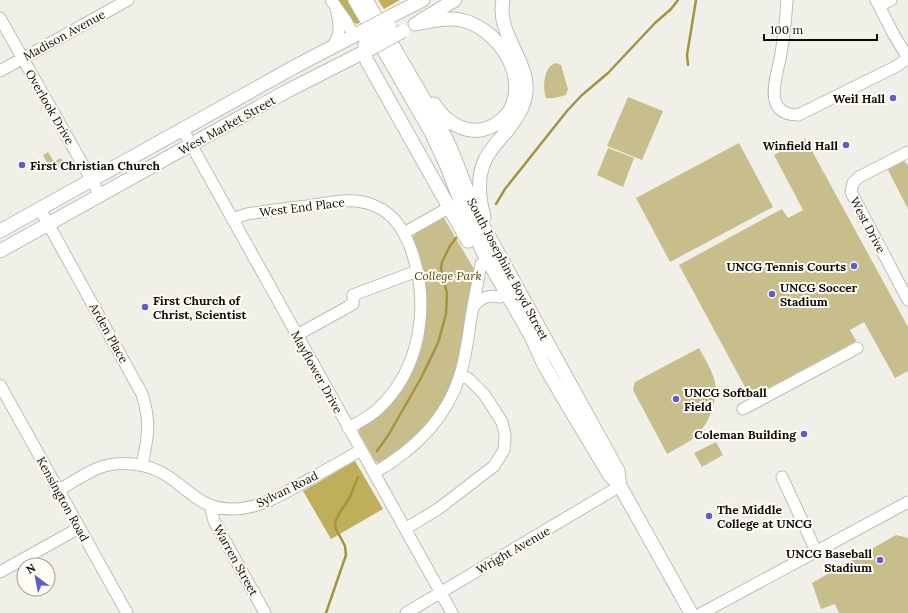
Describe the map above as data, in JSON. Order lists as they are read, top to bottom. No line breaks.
{"streets":{"main road":["West Market Street","South Josephine Boyd Street"],"street":["Madison Avenue","Overlook Drive","West End Place","West Drive","Arden Place","Mayflower Drive","Sylvan Road","Kensington Road","Wright Avenue","Warren Street"]},"crossings":[["Madison Avenue","Overlook Drive"],["Overlook Drive","West Market Street"],["West Market Street","South Josephine Boyd Street"],["West Market Street","Arden Place"],["West Market Street","Mayflower Drive"],["West End Place","Mayflower Drive"],["South Josephine Boyd Street","Wright Avenue"],["Arden Place","Sylvan Road"],["Mayflower Drive","Sylvan Road"],["Mayflower Drive","Wright Avenue"],["Sylvan Road","Kensington Road"],["Sylvan Road","Warren Street"]],"parks":["College Park"],"places":["Weil Hall","Winfield Hall","First Christian Church","UNCG Tennis Courts","UNCG Soccer Stadium","First Church of Christ, Scientist","UNCG Softball Field","Coleman Building","The Middle College at UNCG","UNCG Baseball Stadium"],"scale_bar":"100 m","north":"top left"}
